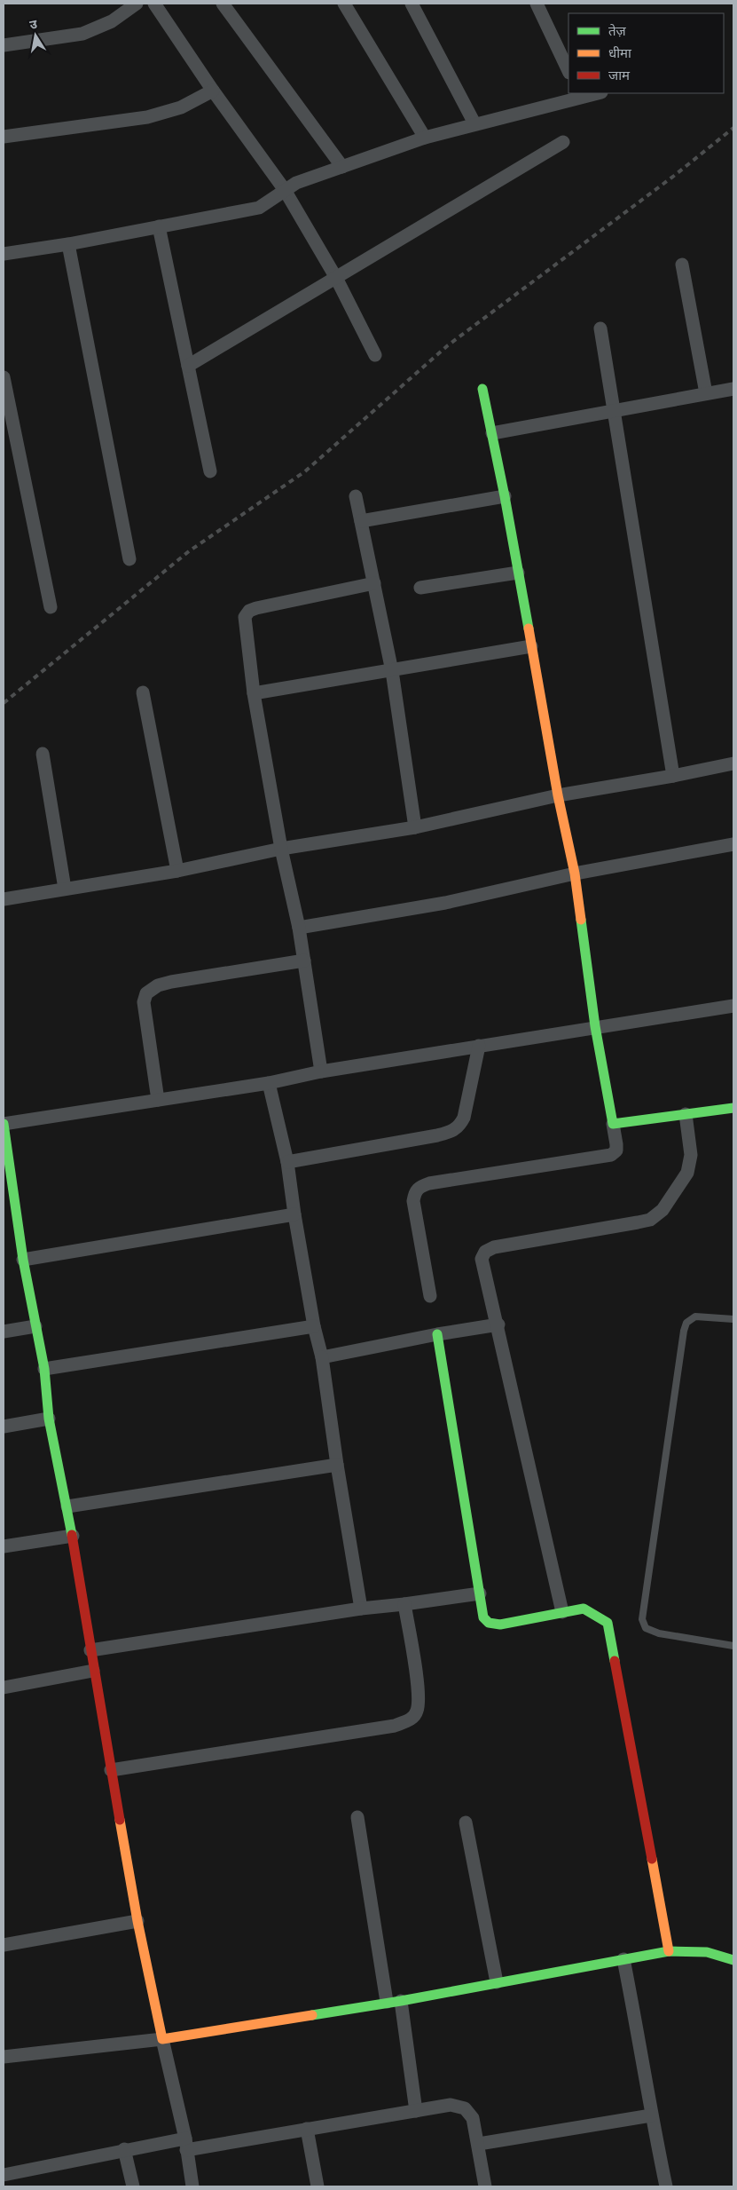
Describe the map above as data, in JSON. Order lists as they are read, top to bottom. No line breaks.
{"legend":["तेज़","धीमा","जाम"],"north":"top"}
